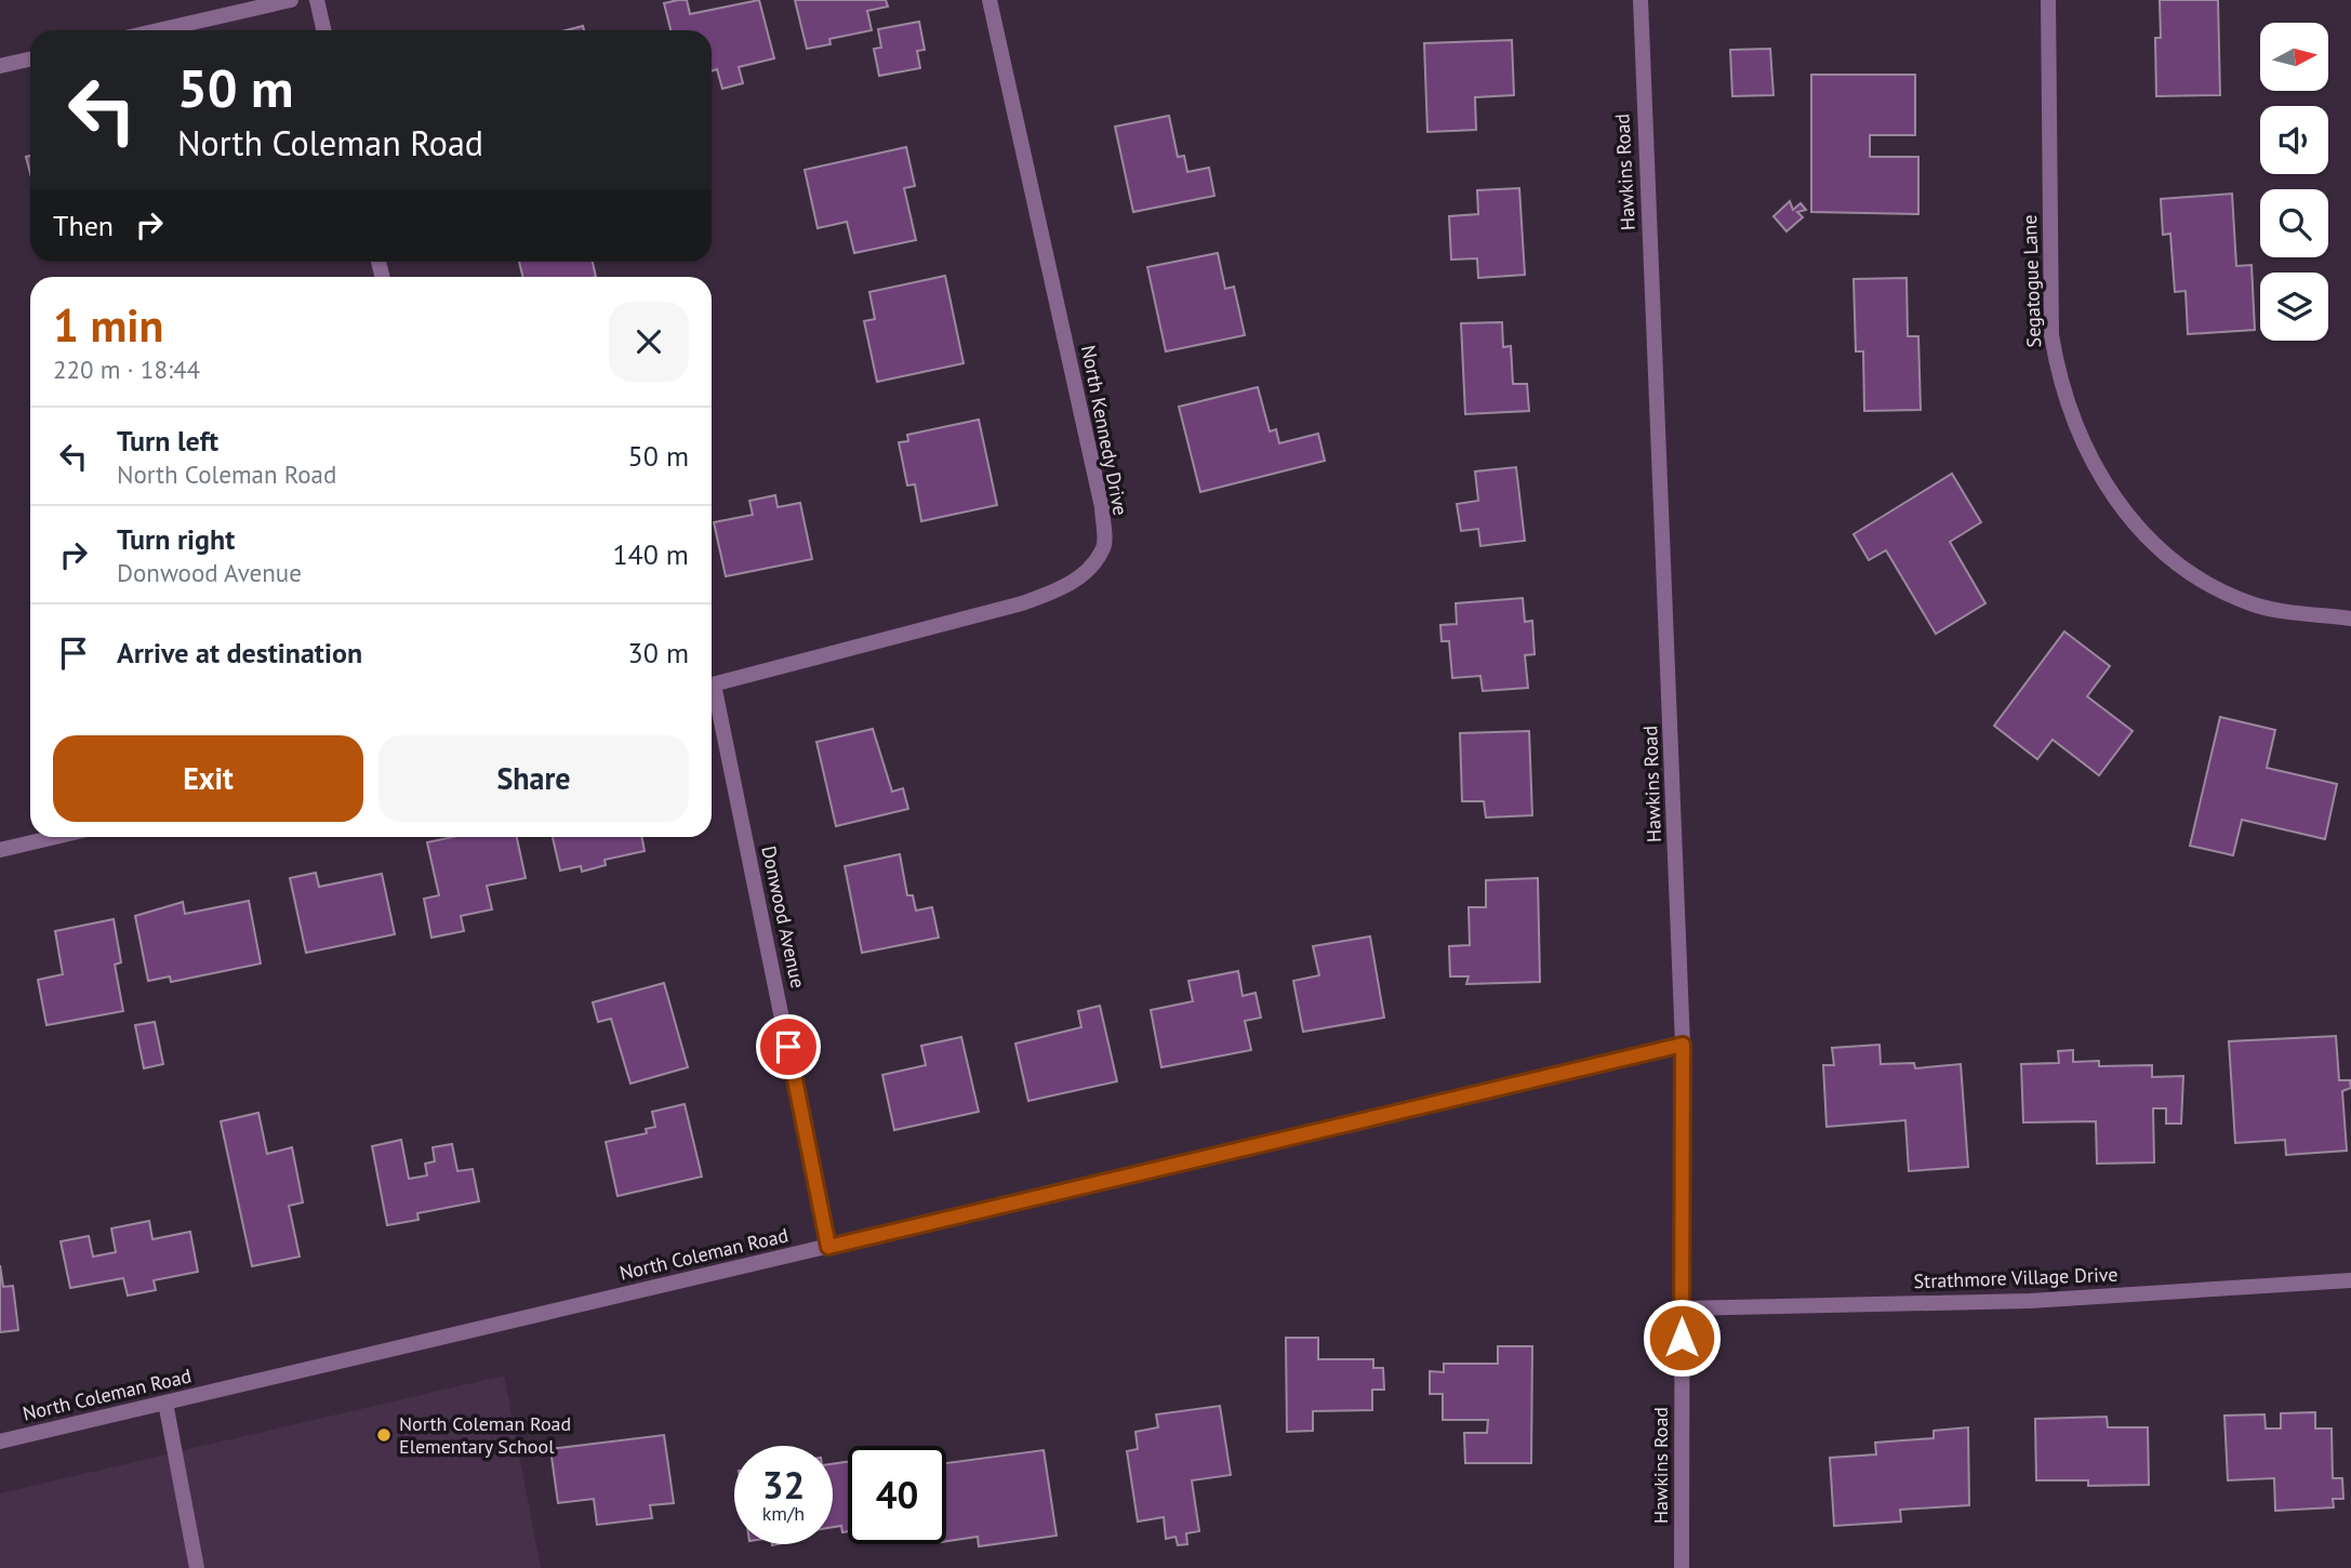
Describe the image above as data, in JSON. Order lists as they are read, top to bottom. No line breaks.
{"streets":{"street":["Hawkins Road","Segatogue Lane","North Kennedy Drive","Donwood Avenue","North Coleman Road","Strathmore Village Drive"]},"crossings":[["Hawkins Road","North Coleman Road"],["Hawkins Road","Strathmore Village Drive"],["Donwood Avenue","North Coleman Road"]],"places":["North Coleman Road Elementary School"],"north":"right","page":{"turn":["50 m","North Coleman Road"],"then":"Then","heading":["1 min","220 m · 18:44"],"list":[{"name":"Turn left","note":"North Coleman Road","value":"50 m"},{"name":"Turn right","note":"Donwood Avenue","value":"140 m"},{"name":"Arrive at destination","value":"30 m"}],"buttons":["Exit","Share"],"speed":"32 km/h","limit":"40"}}
